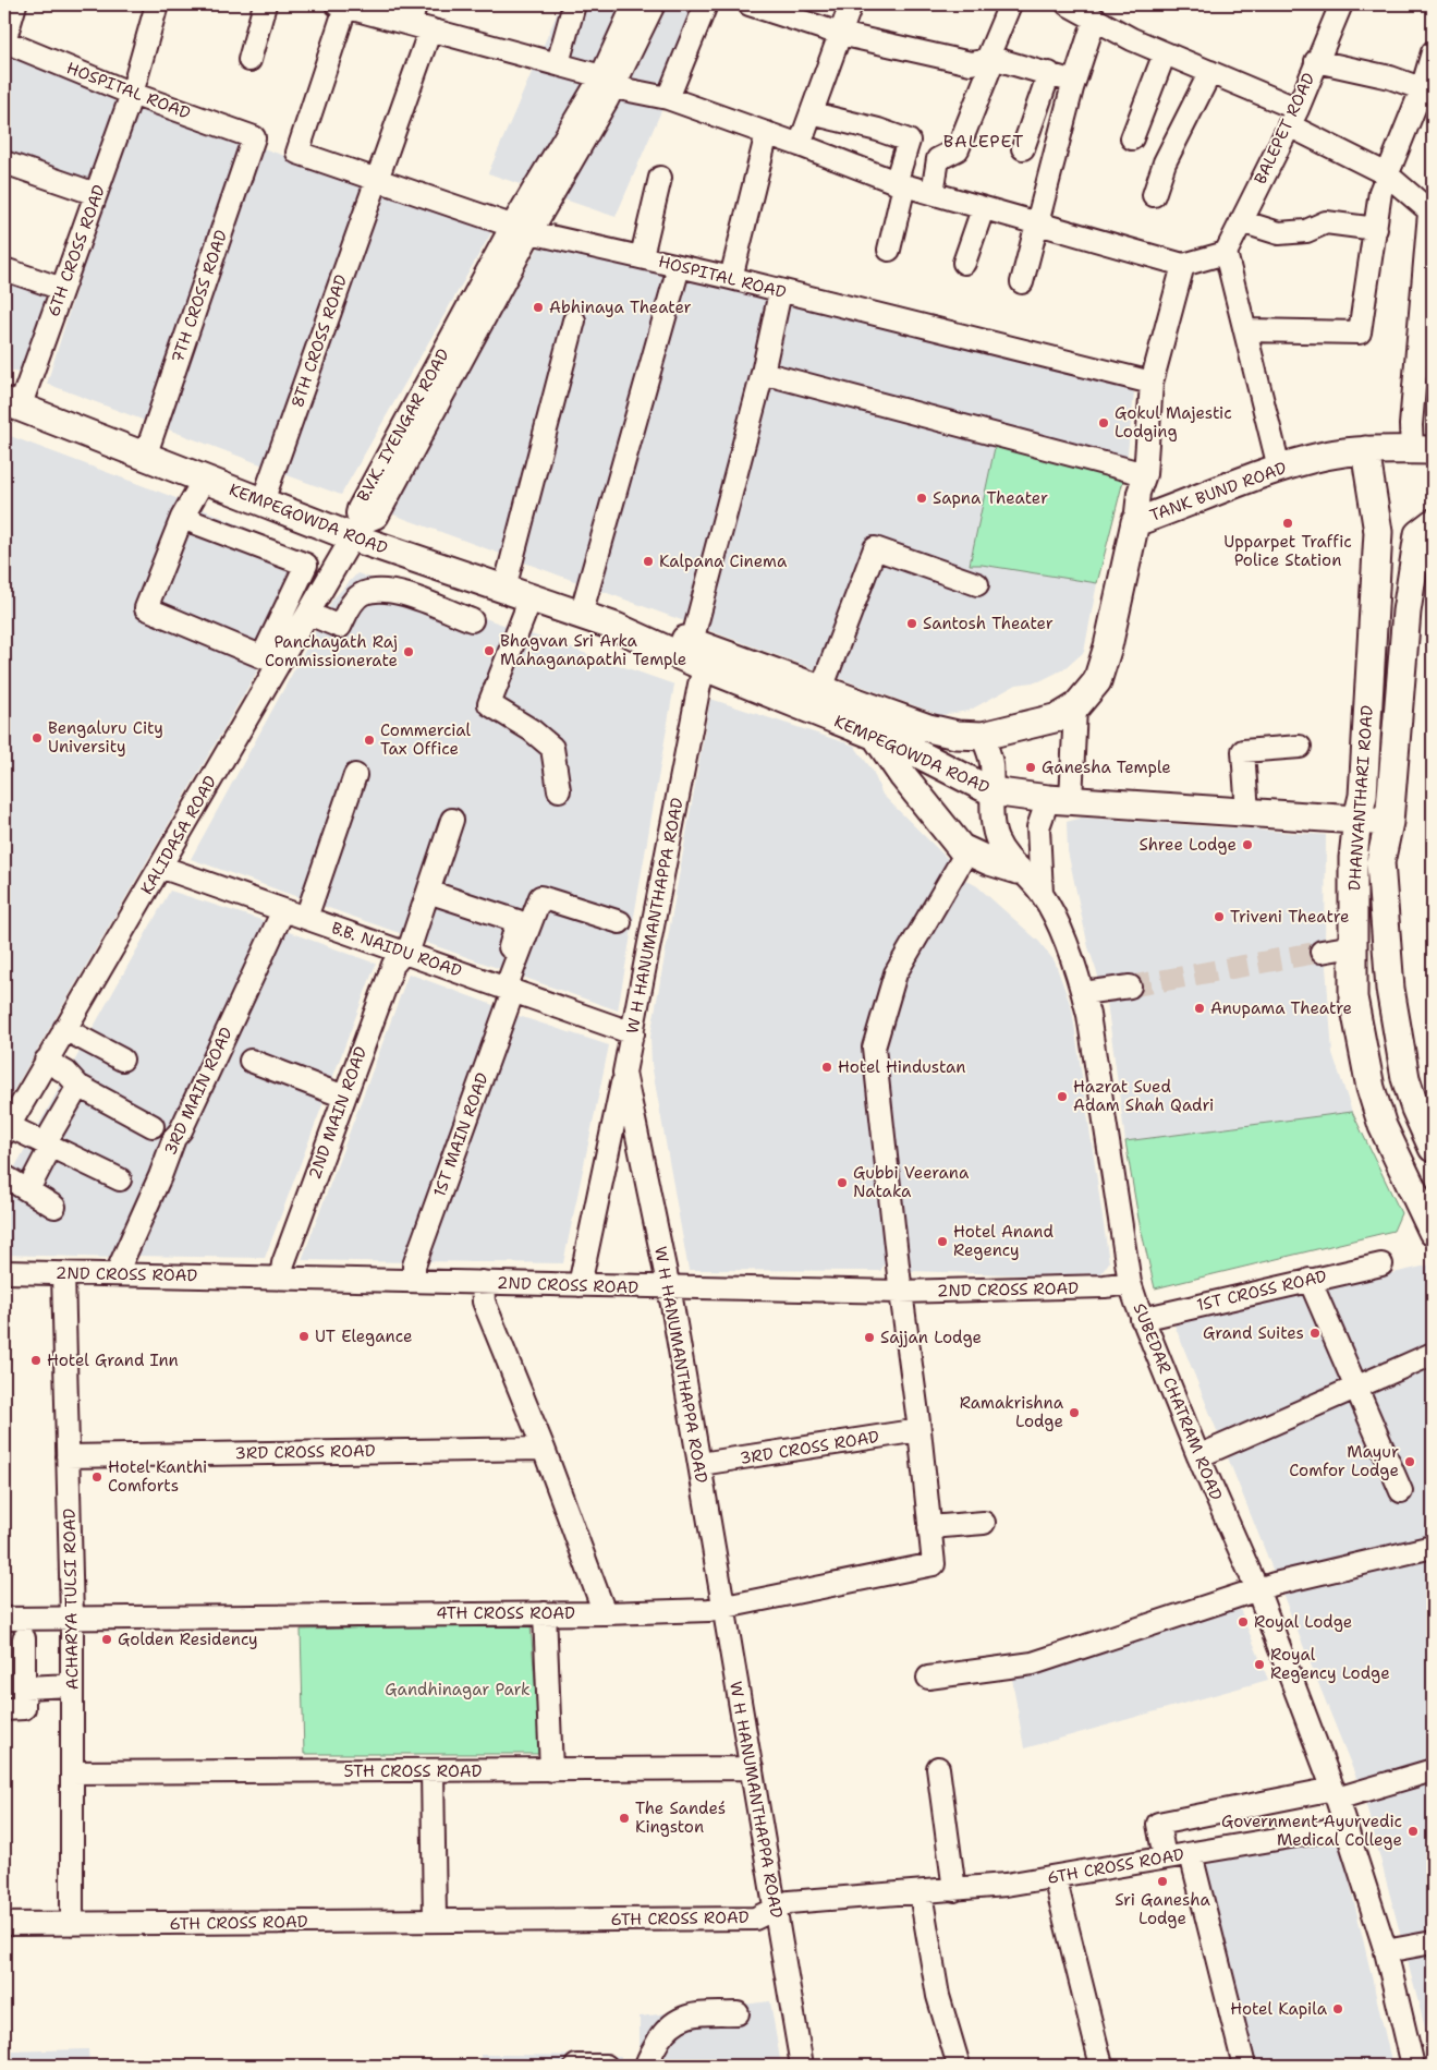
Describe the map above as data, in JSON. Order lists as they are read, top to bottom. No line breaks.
{"streets":{"main road":["TANK BUND ROAD","KEMPEGOWDA ROAD","DHANVANTHARI ROAD"],"street":["HOSPITAL ROAD","BALEPET ROAD","6TH CROSS ROAD","7TH CROSS ROAD","8TH CROSS ROAD","B.V.K. IYENGAR ROAD","KALIDASA ROAD","W H HANUMANTHAPPA ROAD","B.B. NAIDU ROAD","3RD MAIN ROAD","2ND MAIN ROAD","1ST MAIN ROAD","2ND CROSS ROAD","1ST CROSS ROAD","SUBEDAR CHATRAM ROAD","3RD CROSS ROAD","ACHARYA TULSI ROAD","4TH CROSS ROAD","5TH CROSS ROAD"]},"crossings":[["HOSPITAL ROAD","6TH CROSS ROAD"],["HOSPITAL ROAD","7TH CROSS ROAD"],["HOSPITAL ROAD","8TH CROSS ROAD"],["HOSPITAL ROAD","B.V.K. IYENGAR ROAD"],["6TH CROSS ROAD","KEMPEGOWDA ROAD"],["6TH CROSS ROAD","W H HANUMANTHAPPA ROAD"],["6TH CROSS ROAD","SUBEDAR CHATRAM ROAD"],["6TH CROSS ROAD","ACHARYA TULSI ROAD"],["7TH CROSS ROAD","KEMPEGOWDA ROAD"],["8TH CROSS ROAD","KEMPEGOWDA ROAD"],["B.V.K. IYENGAR ROAD","KEMPEGOWDA ROAD"],["B.V.K. IYENGAR ROAD","KALIDASA ROAD"],["TANK BUND ROAD","KEMPEGOWDA ROAD"],["TANK BUND ROAD","DHANVANTHARI ROAD"],["TANK BUND ROAD","SUBEDAR CHATRAM ROAD"],["KEMPEGOWDA ROAD","DHANVANTHARI ROAD"],["KEMPEGOWDA ROAD","KALIDASA ROAD"],["KEMPEGOWDA ROAD","W H HANUMANTHAPPA ROAD"],["KEMPEGOWDA ROAD","SUBEDAR CHATRAM ROAD"],["KALIDASA ROAD","B.B. NAIDU ROAD"],["W H HANUMANTHAPPA ROAD","B.B. NAIDU ROAD"],["W H HANUMANTHAPPA ROAD","2ND CROSS ROAD"],["W H HANUMANTHAPPA ROAD","3RD CROSS ROAD"],["W H HANUMANTHAPPA ROAD","4TH CROSS ROAD"],["W H HANUMANTHAPPA ROAD","5TH CROSS ROAD"],["B.B. NAIDU ROAD","3RD MAIN ROAD"],["B.B. NAIDU ROAD","2ND MAIN ROAD"],["B.B. NAIDU ROAD","1ST MAIN ROAD"],["3RD MAIN ROAD","2ND CROSS ROAD"],["2ND MAIN ROAD","2ND CROSS ROAD"],["1ST MAIN ROAD","2ND CROSS ROAD"],["2ND CROSS ROAD","SUBEDAR CHATRAM ROAD"],["2ND CROSS ROAD","ACHARYA TULSI ROAD"],["1ST CROSS ROAD","SUBEDAR CHATRAM ROAD"],["3RD CROSS ROAD","ACHARYA TULSI ROAD"],["ACHARYA TULSI ROAD","4TH CROSS ROAD"],["ACHARYA TULSI ROAD","5TH CROSS ROAD"]],"districts":["BALEPET"],"parks":["Gandhinagar Park"],"places":["Abhinaya Theater","Gokul Majestic Lodging","Sapna Theater","Upparpet Traffic Police Station","Kalpana Cinema","Santosh Theater","Bhagvan Sri Arka Mahaganapathi Temple","Panchayath Raj Commissionerate","Bengaluru City University","Commercial Tax Office","Ganesha Temple","Shree Lodge","Triveni Theatre","Anupama Theatre","Hotel Hindustan","Hazrat Sued Adam Shah Qadri","Gubbi Veerana Nataka","Hotel Anand Regency","Grand Suites","UT Elegance","Sajjan Lodge","Hotel Grand Inn","Ramakrishna Lodge","Mayur Comfor Lodge","Hotel Kanthi Comforts","Royal Lodge","Golden Residency","Royal Regency Lodge","The Sandeś Kingston","Government Ayurvedic Medical College","Sri Ganesha Lodge","Hotel Kapila"]}
